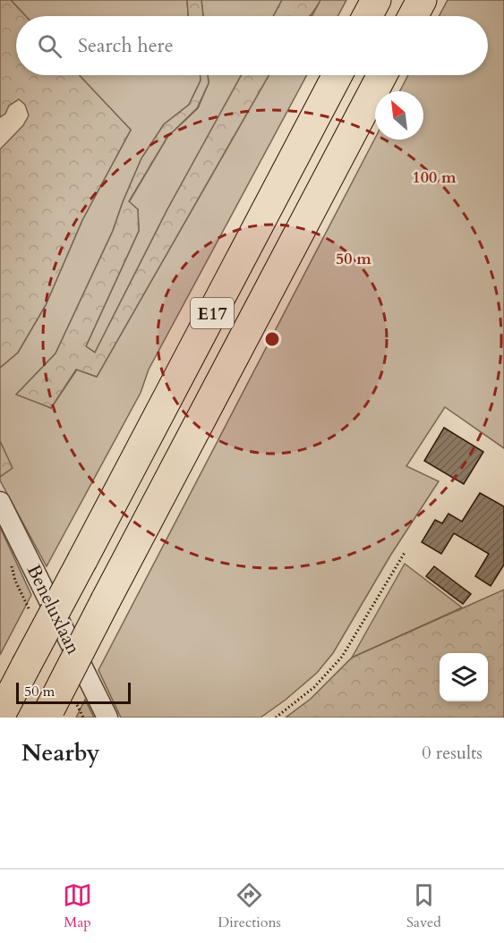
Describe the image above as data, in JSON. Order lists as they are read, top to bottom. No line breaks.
{"streets":{"highway":["E17"],"street":["Beneluxlaan"]},"scale_bar":"50 m","north":"top left","page":{"search":"Search here","scale":"50 m","heading":["Nearby","0 results"],"nav":["Map","Directions","Saved"]},"rings":["100 m","50 m"]}
